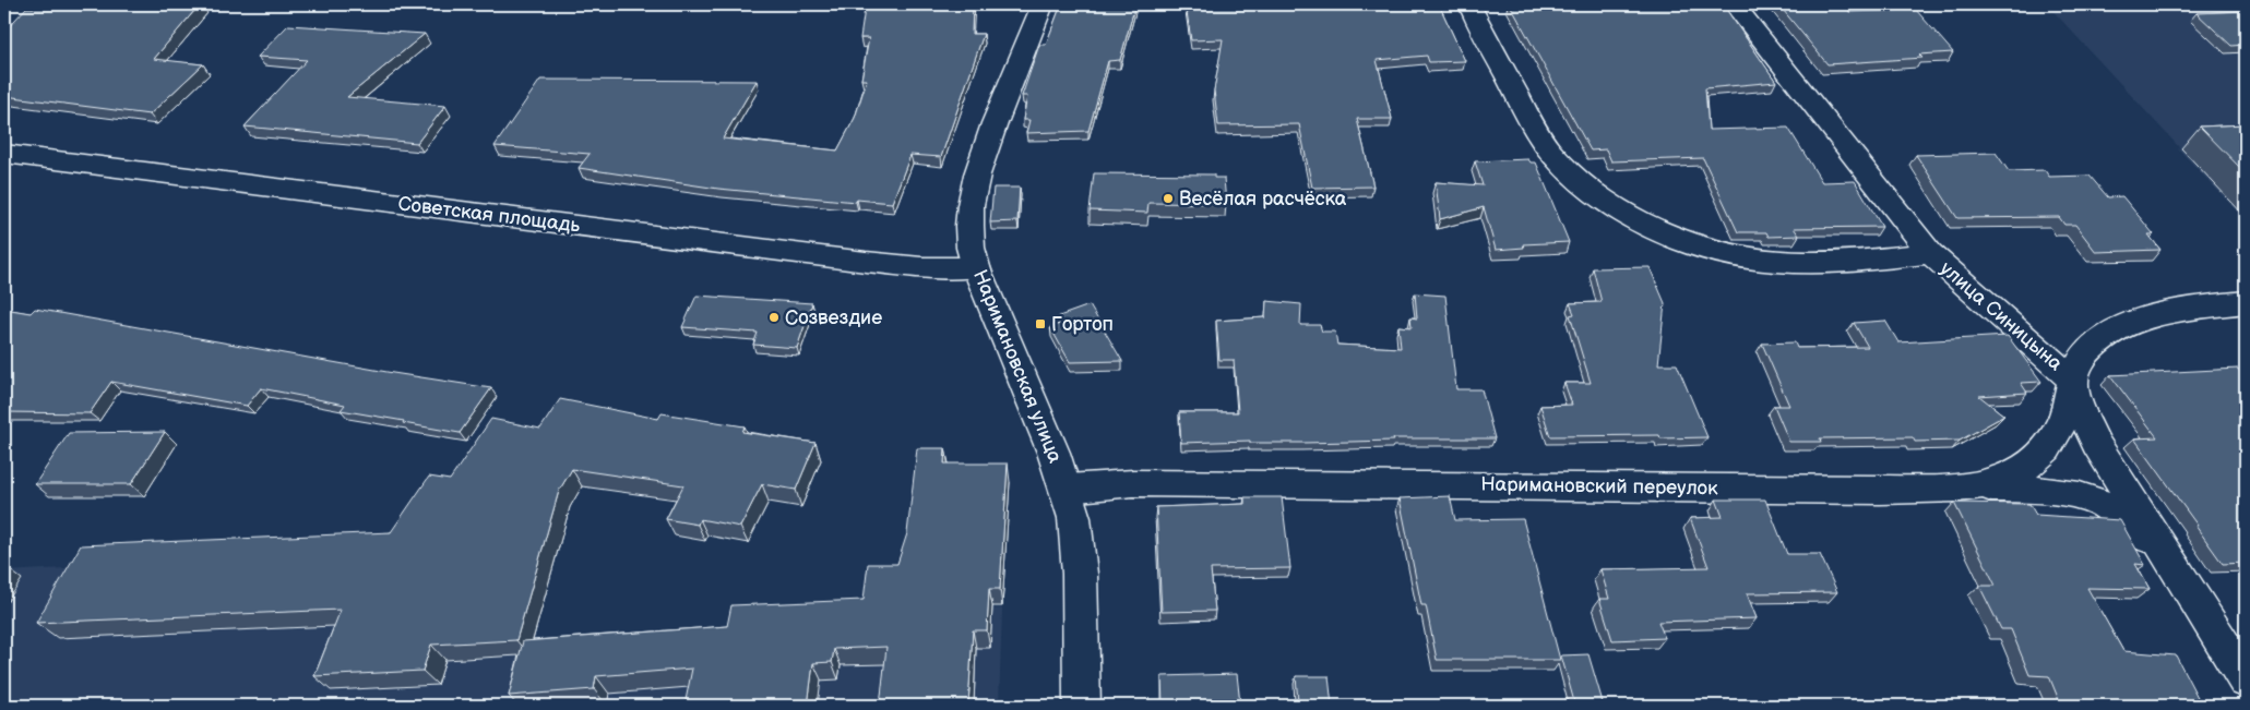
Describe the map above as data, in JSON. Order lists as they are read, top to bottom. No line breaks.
{"streets":{"street":["Советская площадь","улица Синицына","Наримановская улица","Наримановский переулок"]},"crossings":[["Советская площадь","Наримановская улица"],["улица Синицына","Наримановский переулок"],["Наримановская улица","Наримановский переулок"]],"places":{"other":["Весёлая расчёска","Созвездие"],"transit":["Гортоп"]}}
